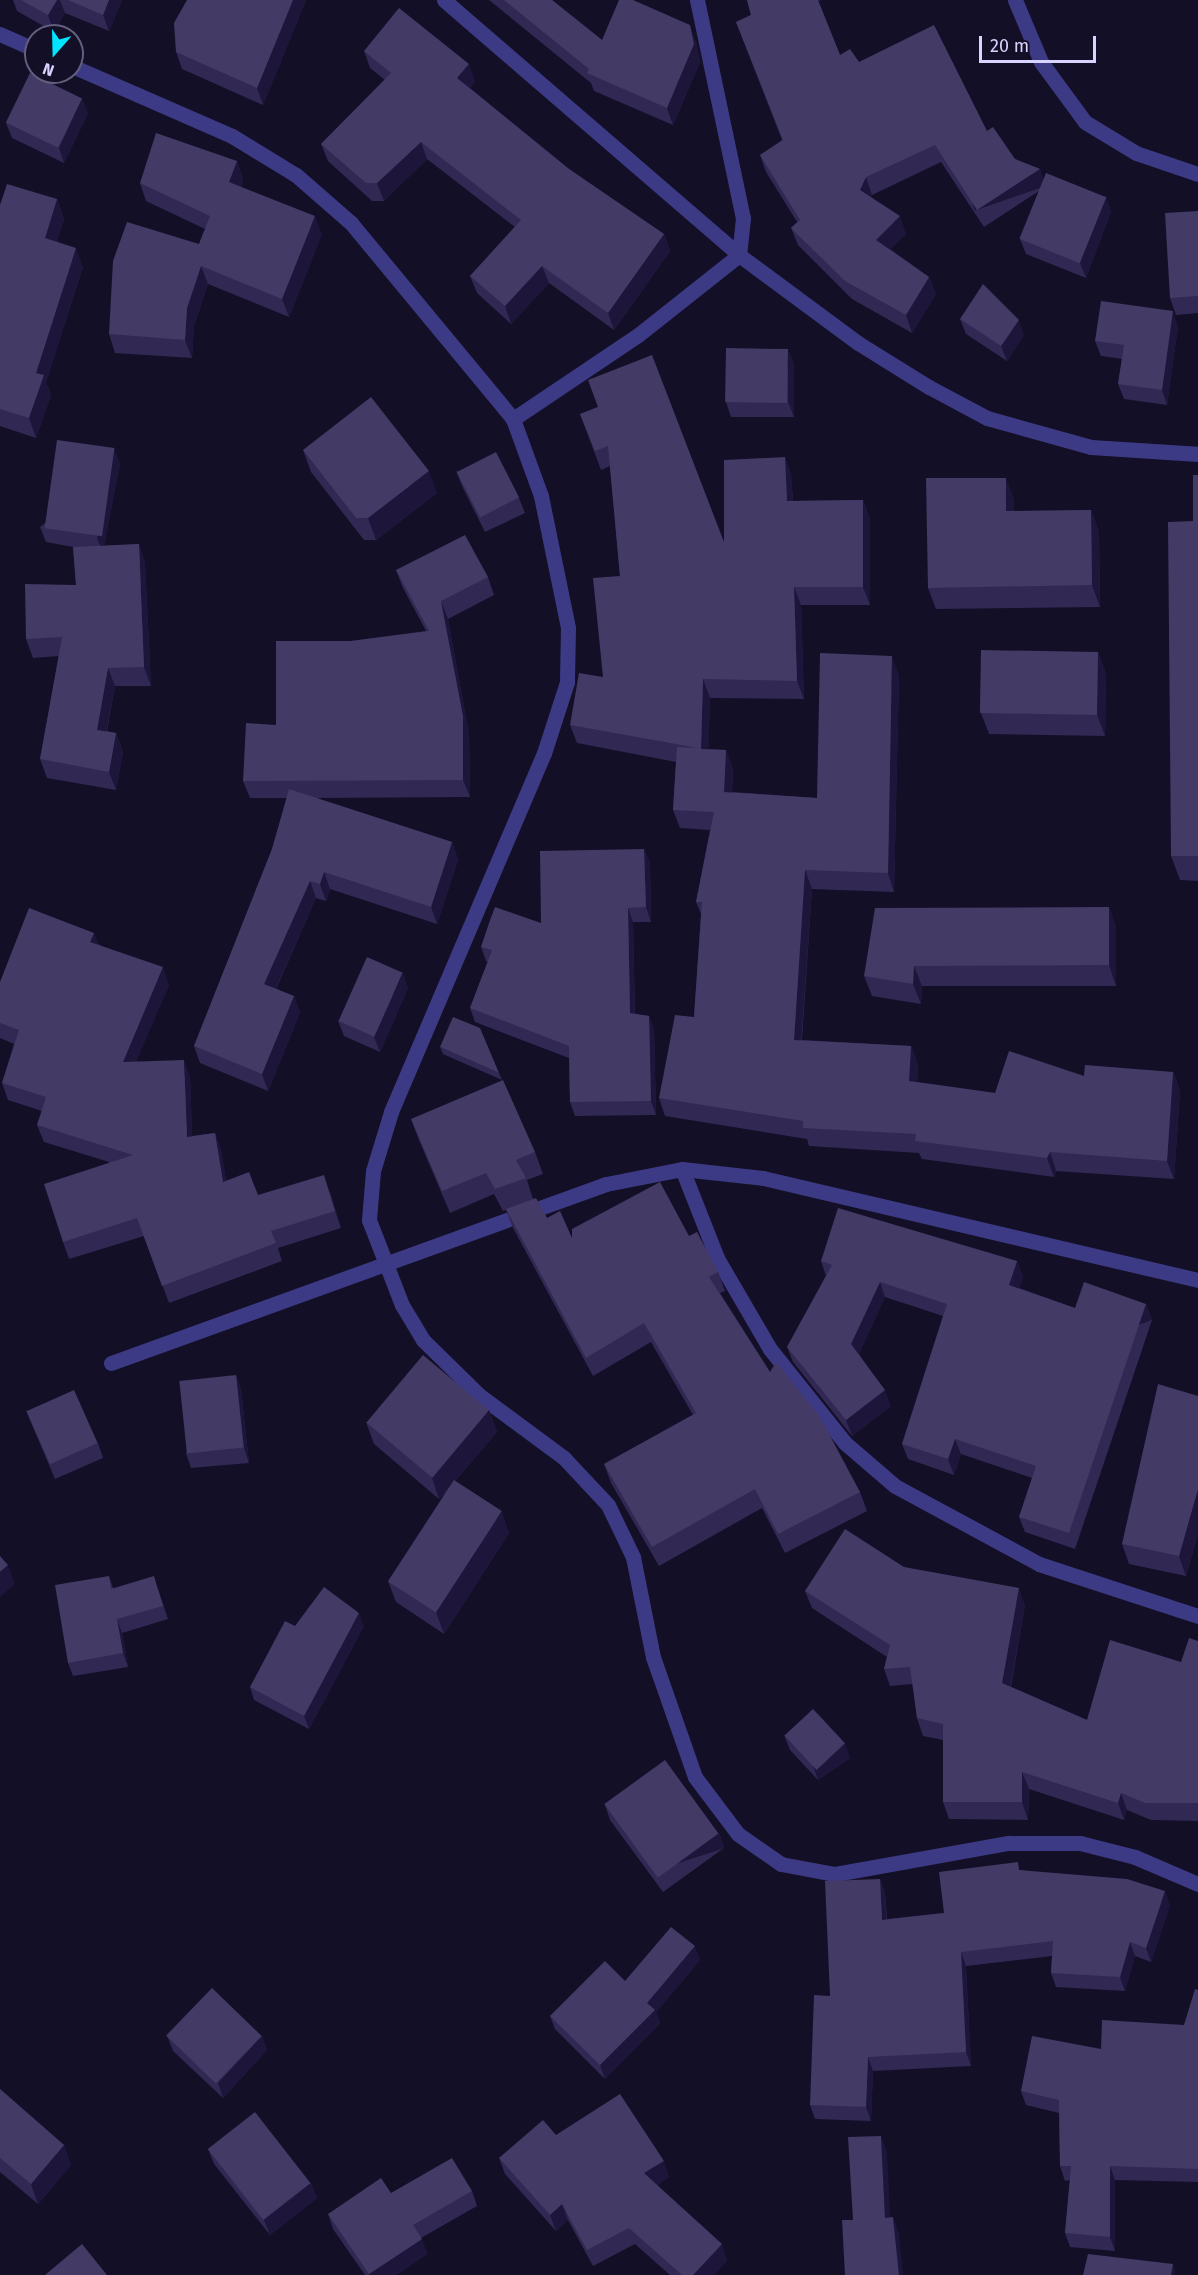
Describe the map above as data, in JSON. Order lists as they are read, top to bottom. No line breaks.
{"scale_bar":"20 m","north":"bottom"}
